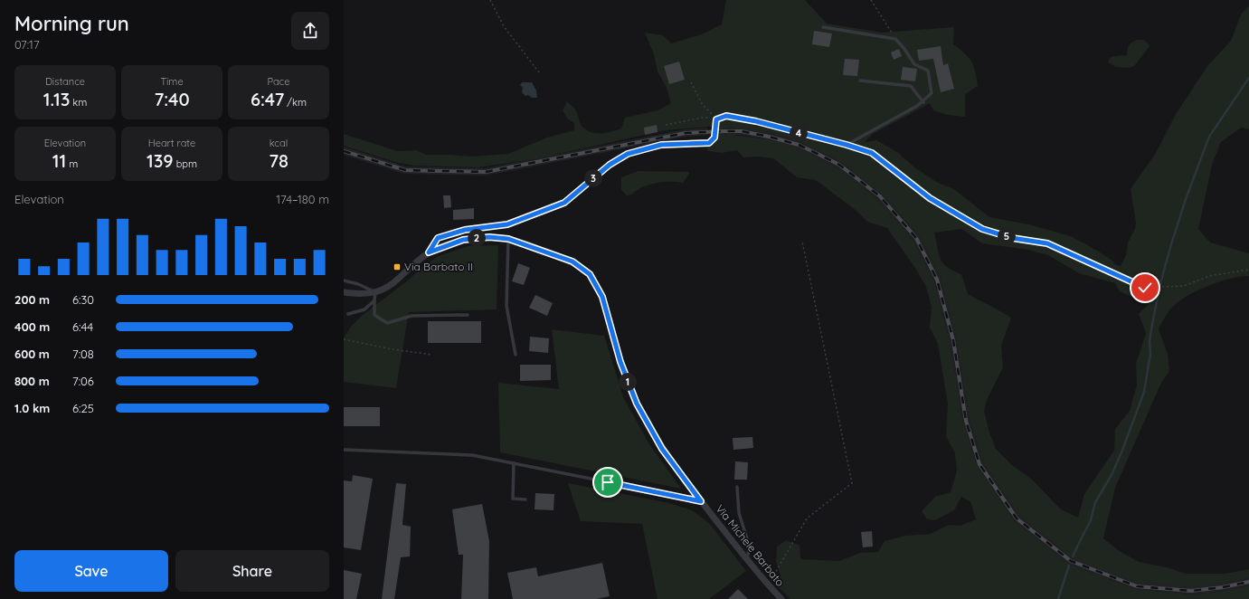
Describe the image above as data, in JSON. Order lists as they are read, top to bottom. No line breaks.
{"streets":{"street":["Via Michele Barbato"]},"places":{"transit":["Via Barbato II"]},"page":{"heading":["Morning run","07:17"],"stats":[["Distance","1.13 km"],["Time","7:40"],["Pace","6:47 /km"],["Elevation","11 m"],["Heart rate","139 bpm"],["kcal","78"]],"pins":["4","3","5","2","1"],"chart":["Elevation","174–180 m"],"list":[{"name":"200 m","note":"6:30"},{"name":"400 m","note":"6:44"},{"name":"600 m","note":"7:08"},{"name":"800 m","note":"7:06"},{"name":"1.0 km","note":"6:25"}],"buttons":["Save","Share"]}}
